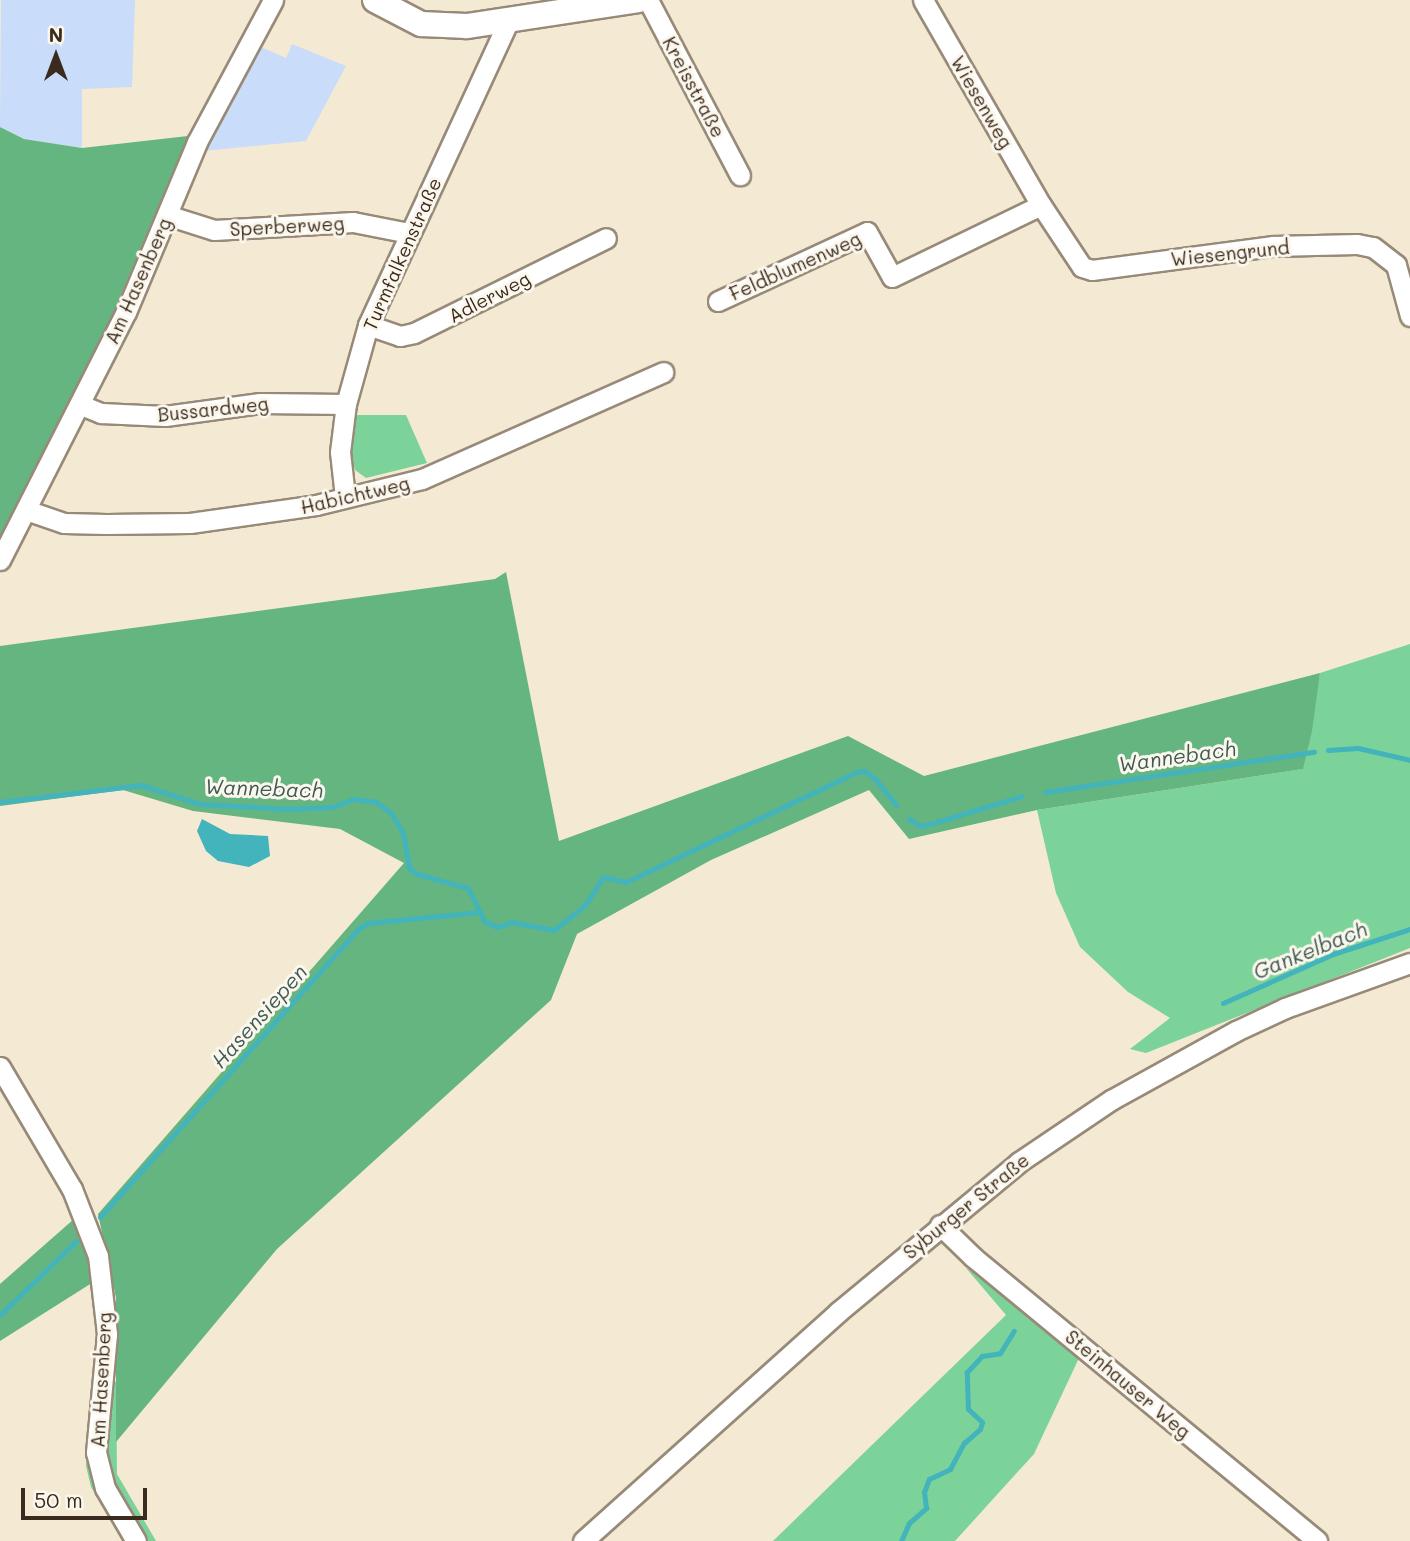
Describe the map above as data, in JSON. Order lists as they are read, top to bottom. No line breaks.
{"streets":{"street":["Kreisstraße","Wiesenweg","Sperberweg","Wiesengrund","Turmfalkenstraße","Feldblumenweg","Am Hasenberg","Adlerweg","Bussardweg","Habichtweg","Syburger Straße","Steinhauser Weg"]},"crossings":[["Wiesenweg","Wiesengrund"],["Wiesenweg","Feldblumenweg"],["Sperberweg","Turmfalkenstraße"],["Sperberweg","Am Hasenberg"],["Wiesengrund","Feldblumenweg"],["Turmfalkenstraße","Adlerweg"],["Turmfalkenstraße","Bussardweg"],["Turmfalkenstraße","Habichtweg"],["Am Hasenberg","Bussardweg"],["Am Hasenberg","Habichtweg"],["Syburger Straße","Steinhauser Weg"]],"water":["Wannebach","Gankelbach","Hasensiepen"],"scale_bar":"50 m","north":"top"}
